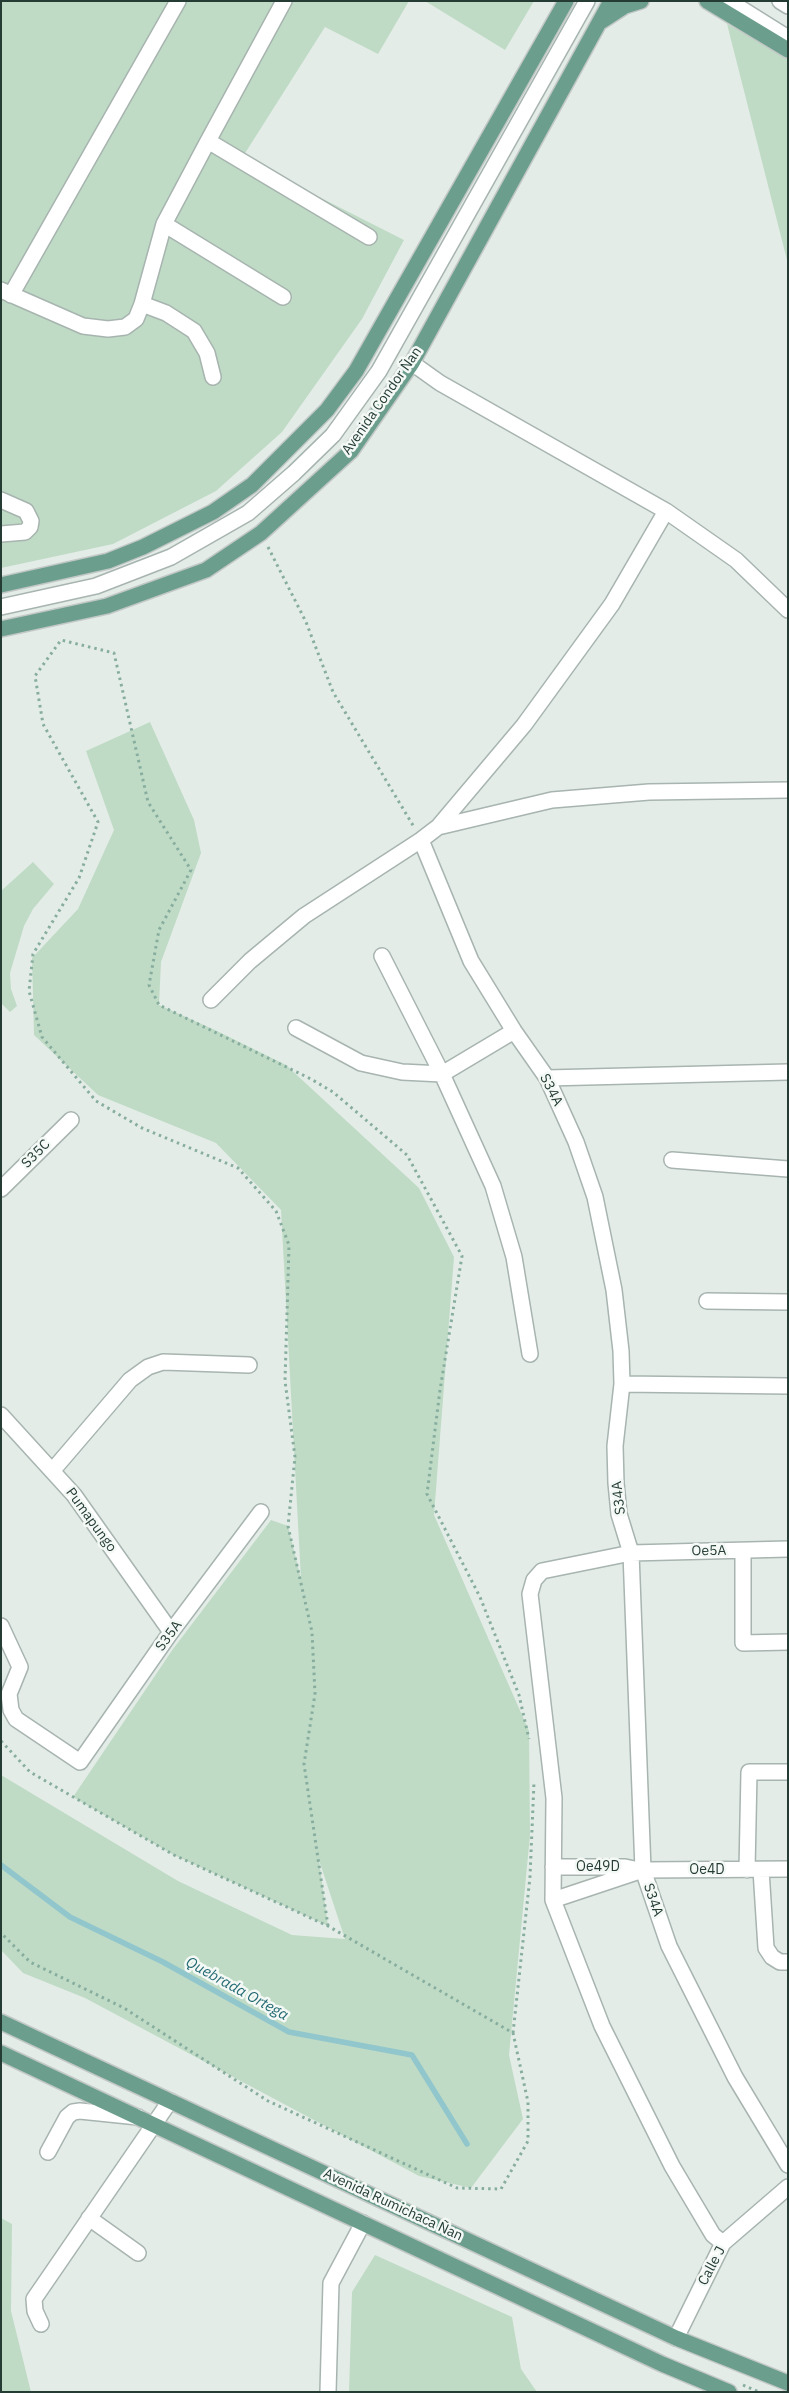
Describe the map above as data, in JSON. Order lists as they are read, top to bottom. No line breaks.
{"streets":{"main road":["Avenida Condor Ñan","Avenida Rumichaca Ñan"],"street":["S34A","S35C","Pumapungo","Oe5A","S35A","Oe49D","Oe4D","Calle J"]},"crossings":[["S34A","Oe5A"],["S34A","Oe49D"],["S34A","Oe4D"],["Pumapungo","S35A"],["Oe5A","Oe49D"],["Oe49D","Oe4D"],["Avenida Rumichaca Ñan","Calle J"]],"water":["Quebrada Ortega"]}
